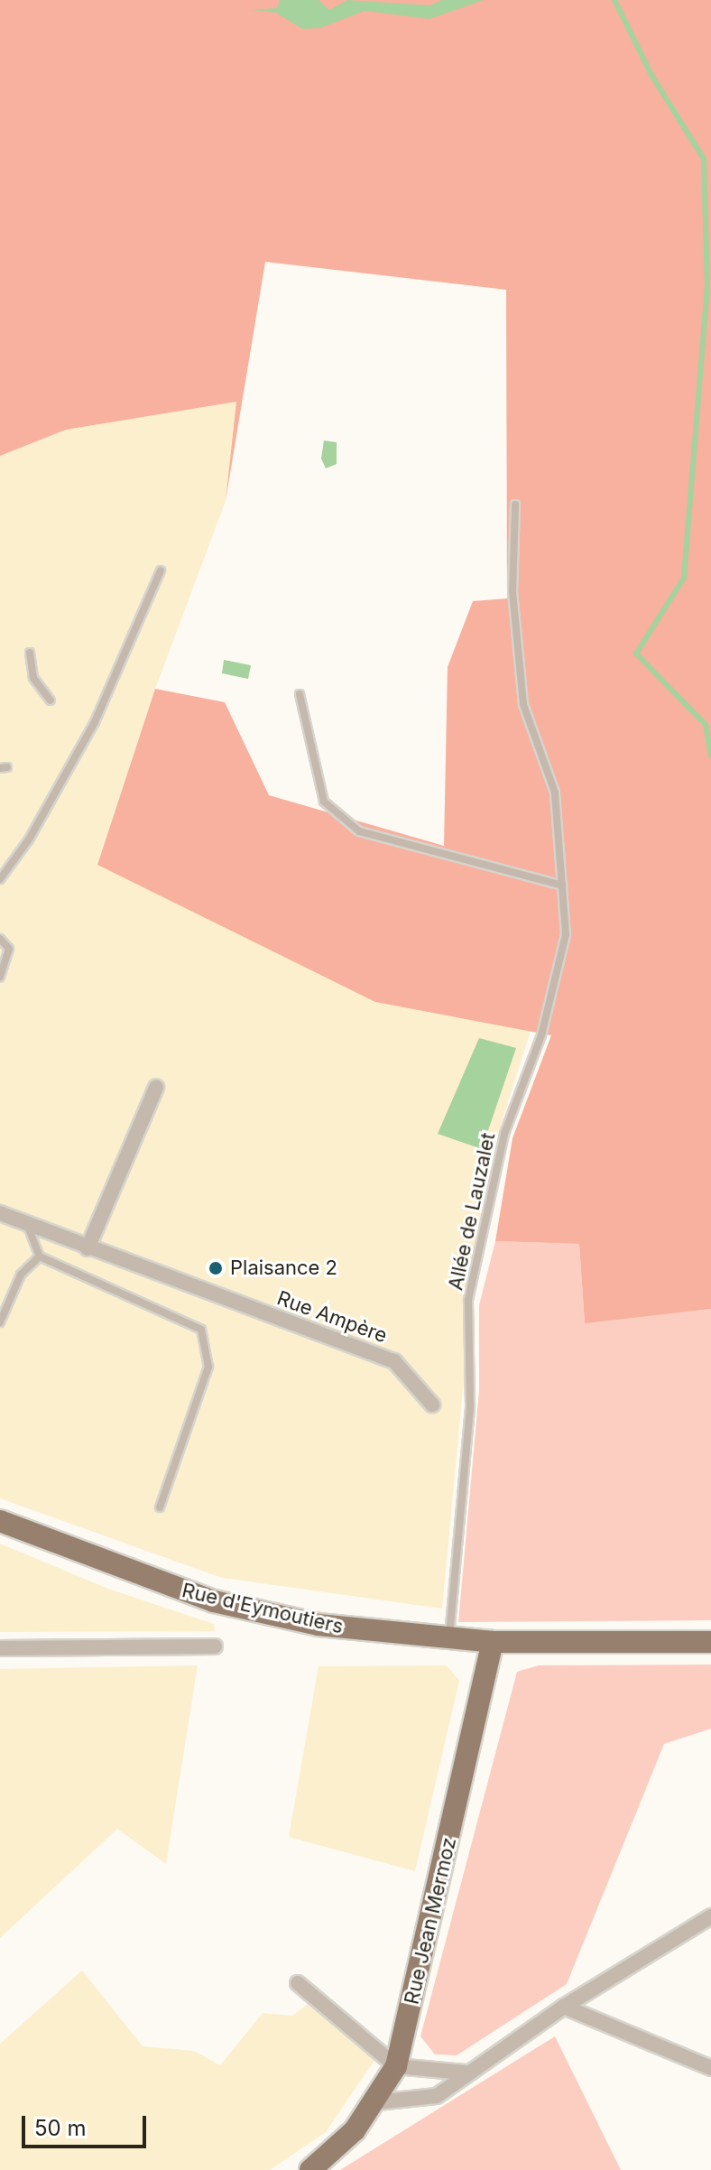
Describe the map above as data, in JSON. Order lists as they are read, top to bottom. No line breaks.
{"streets":{"main road":["Rue d'Eymoutiers","Rue Jean Mermoz"],"street":["Rue Ampère"],"lane":["Allée de Lauzalet"]},"crossings":[["Allée de Lauzalet","Rue d'Eymoutiers"],["Rue d'Eymoutiers","Rue Jean Mermoz"]],"places":["Plaisance 2"],"scale_bar":"50 m"}
